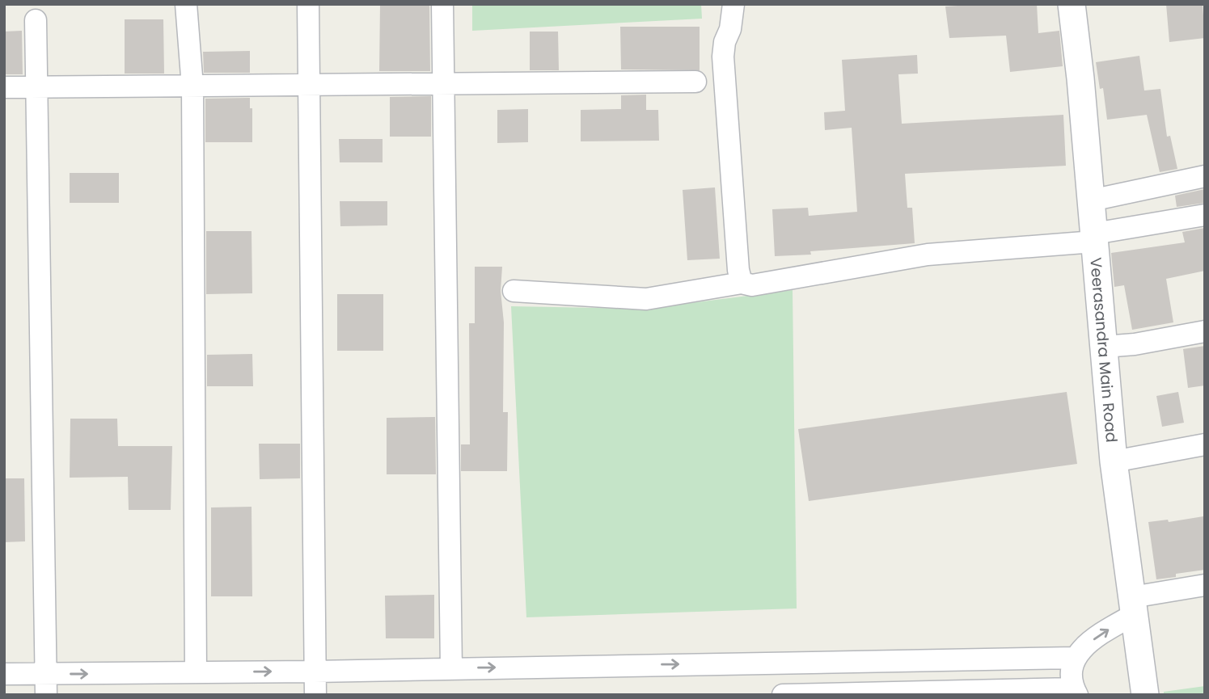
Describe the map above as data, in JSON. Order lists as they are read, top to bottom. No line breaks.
{"streets":{"street":["Veerasandra Main Road"]}}
